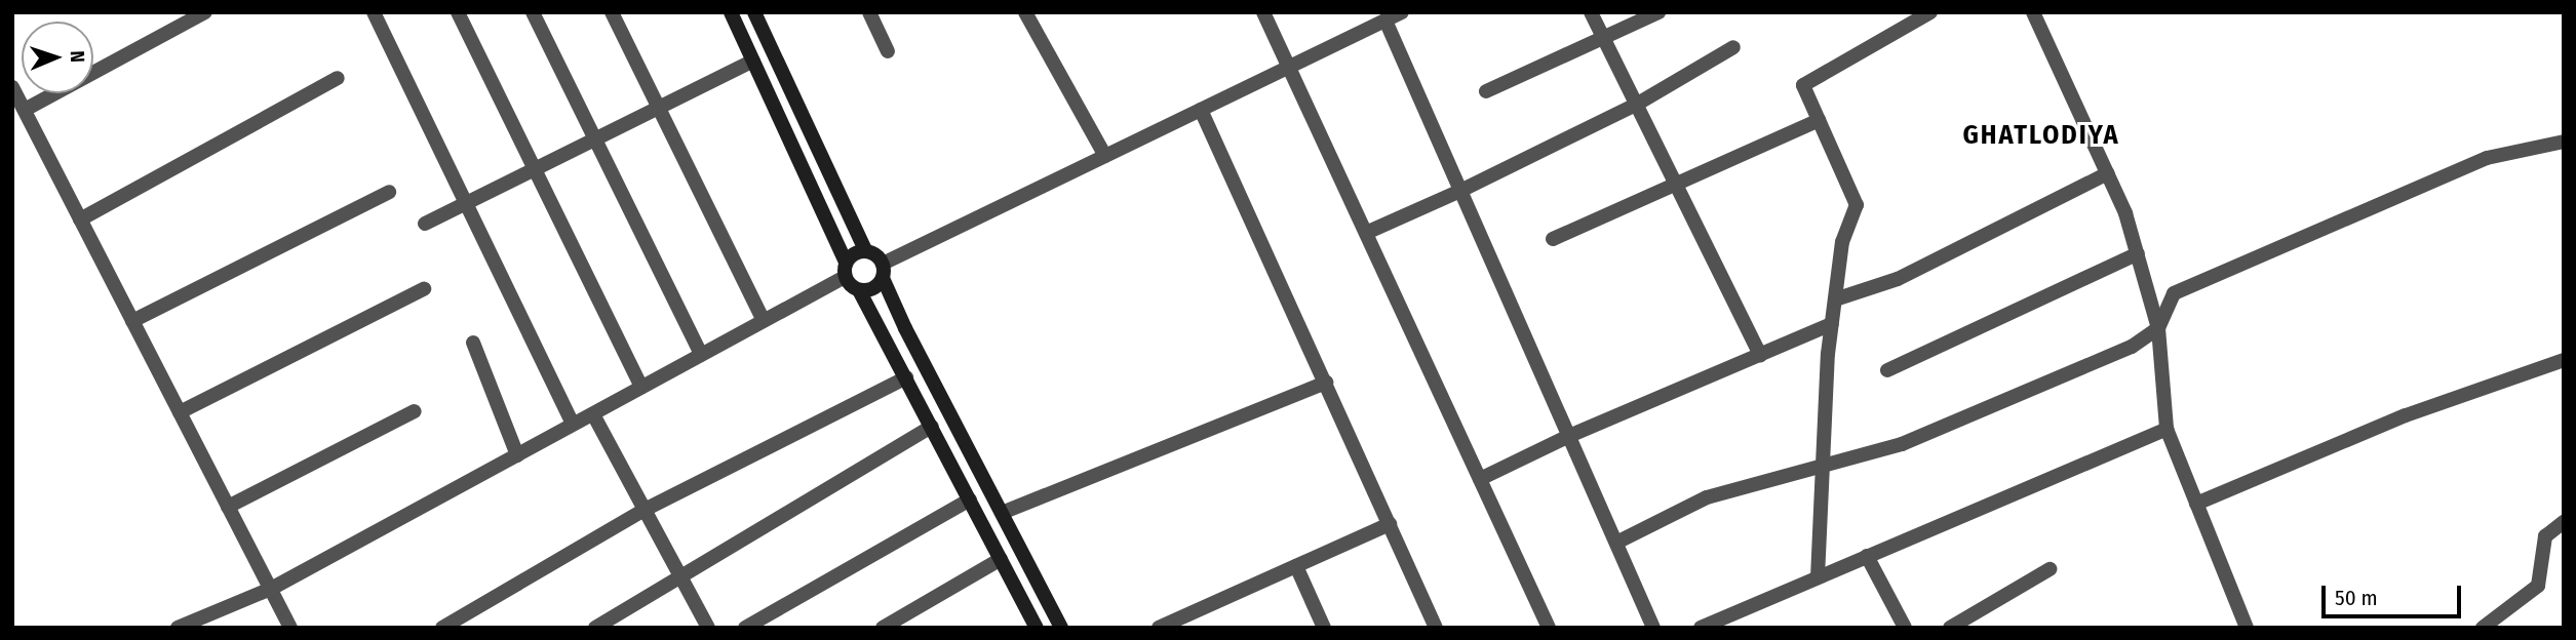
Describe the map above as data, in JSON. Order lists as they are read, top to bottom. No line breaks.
{"districts":["GHATLODIYA"],"scale_bar":"50 m","north":"right"}
